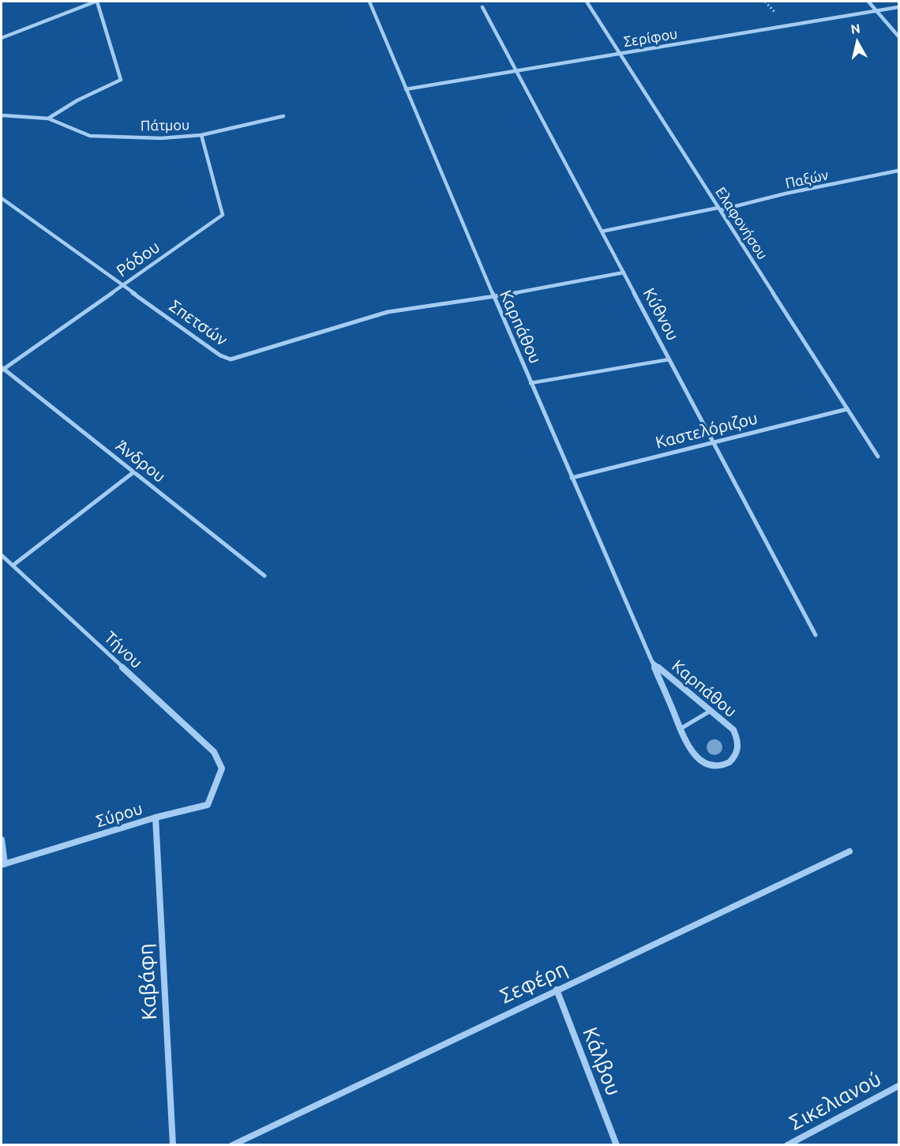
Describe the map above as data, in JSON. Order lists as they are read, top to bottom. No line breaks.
{"streets":{"street":["Σερίφου","Πάτμου","Παξών","Ελαφονήσου","Ρόδου","Κύθνου","Σπετσών","Καρπάθου","Καστελόριζου","Άνδρου","Τήνου","Σύρου","Καβάφη","Σεφέρη","Κάλβου","Σικελιανού"]},"crossings":[["Σερίφου","Ελαφονήσου"],["Σερίφου","Κύθνου"],["Σερίφου","Καρπάθου"],["Πάτμου","Ρόδου"],["Παξών","Ελαφονήσου"],["Παξών","Κύθνου"],["Ελαφονήσου","Καστελόριζου"],["Ρόδου","Σπετσών"],["Ρόδου","Άνδρου"],["Κύθνου","Καστελόριζου"],["Σπετσών","Καρπάθου"],["Καρπάθου","Καστελόριζου"],["Τήνου","Σύρου"],["Σύρου","Καβάφη"],["Σεφέρη","Κάλβου"]],"north":"top"}
